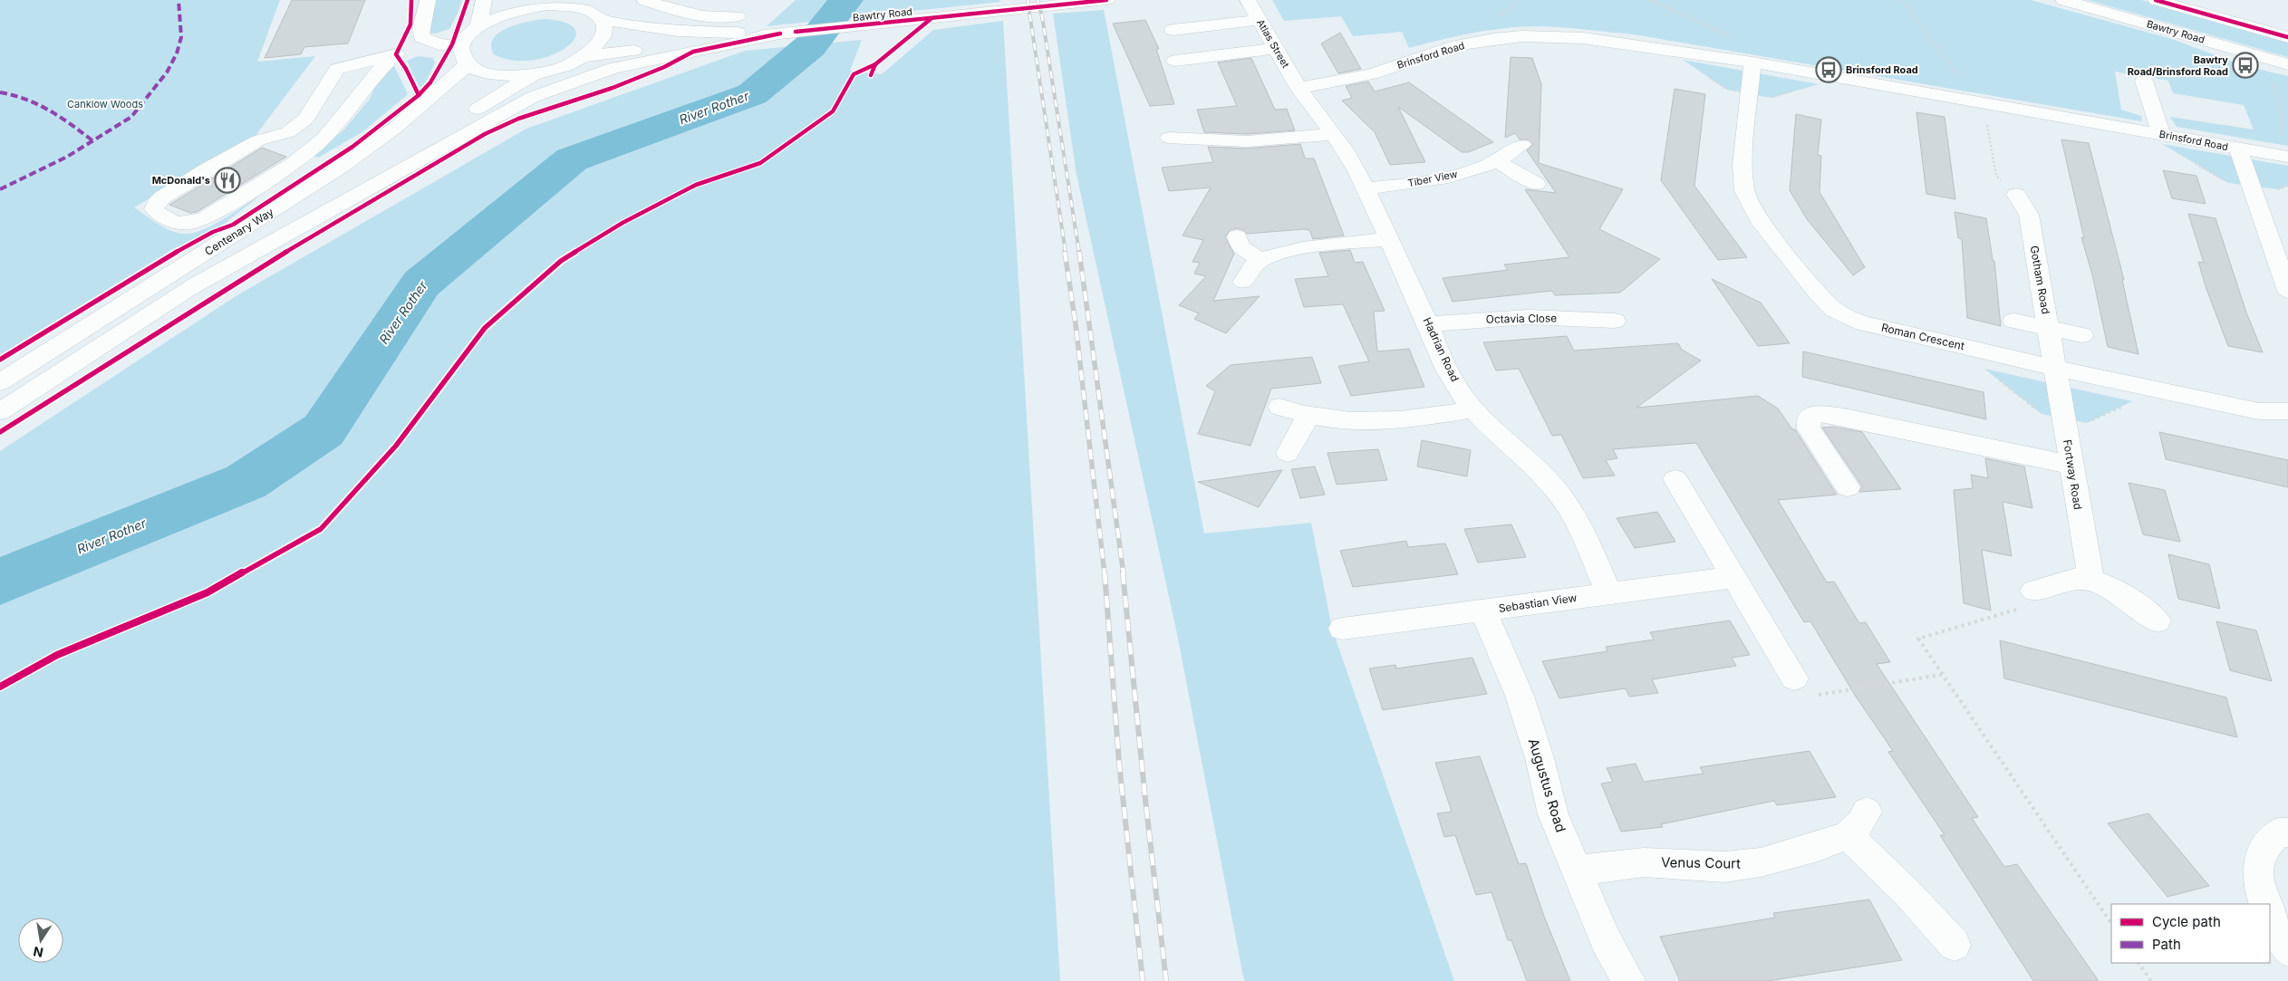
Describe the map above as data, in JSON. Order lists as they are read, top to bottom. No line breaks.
{"streets":{"street":["Bawtry Road","Atlas Street","Brinsford Road","Tiber View","Centenary Way","Gotham Road","Octavia Close","Roman Crescent","Hadrian Road","Fortway Road","Sebastian View","Augustus Road","Venus Court"]},"crossings":[["Atlas Street","Brinsford Road"],["Atlas Street","Hadrian Road"],["Brinsford Road","Roman Crescent"],["Brinsford Road","Hadrian Road"],["Tiber View","Hadrian Road"],["Gotham Road","Roman Crescent"],["Gotham Road","Fortway Road"],["Octavia Close","Hadrian Road"],["Roman Crescent","Fortway Road"],["Hadrian Road","Sebastian View"],["Sebastian View","Augustus Road"],["Augustus Road","Venus Court"]],"water":["River Rother"],"parks":["Canklow Woods"],"places":{"bus stop":["Bawtry Road/Brinsford Road","Brinsford Road"],"restaurant":["McDonald's"]},"legend":["Cycle path","Path"],"north":"bottom"}
